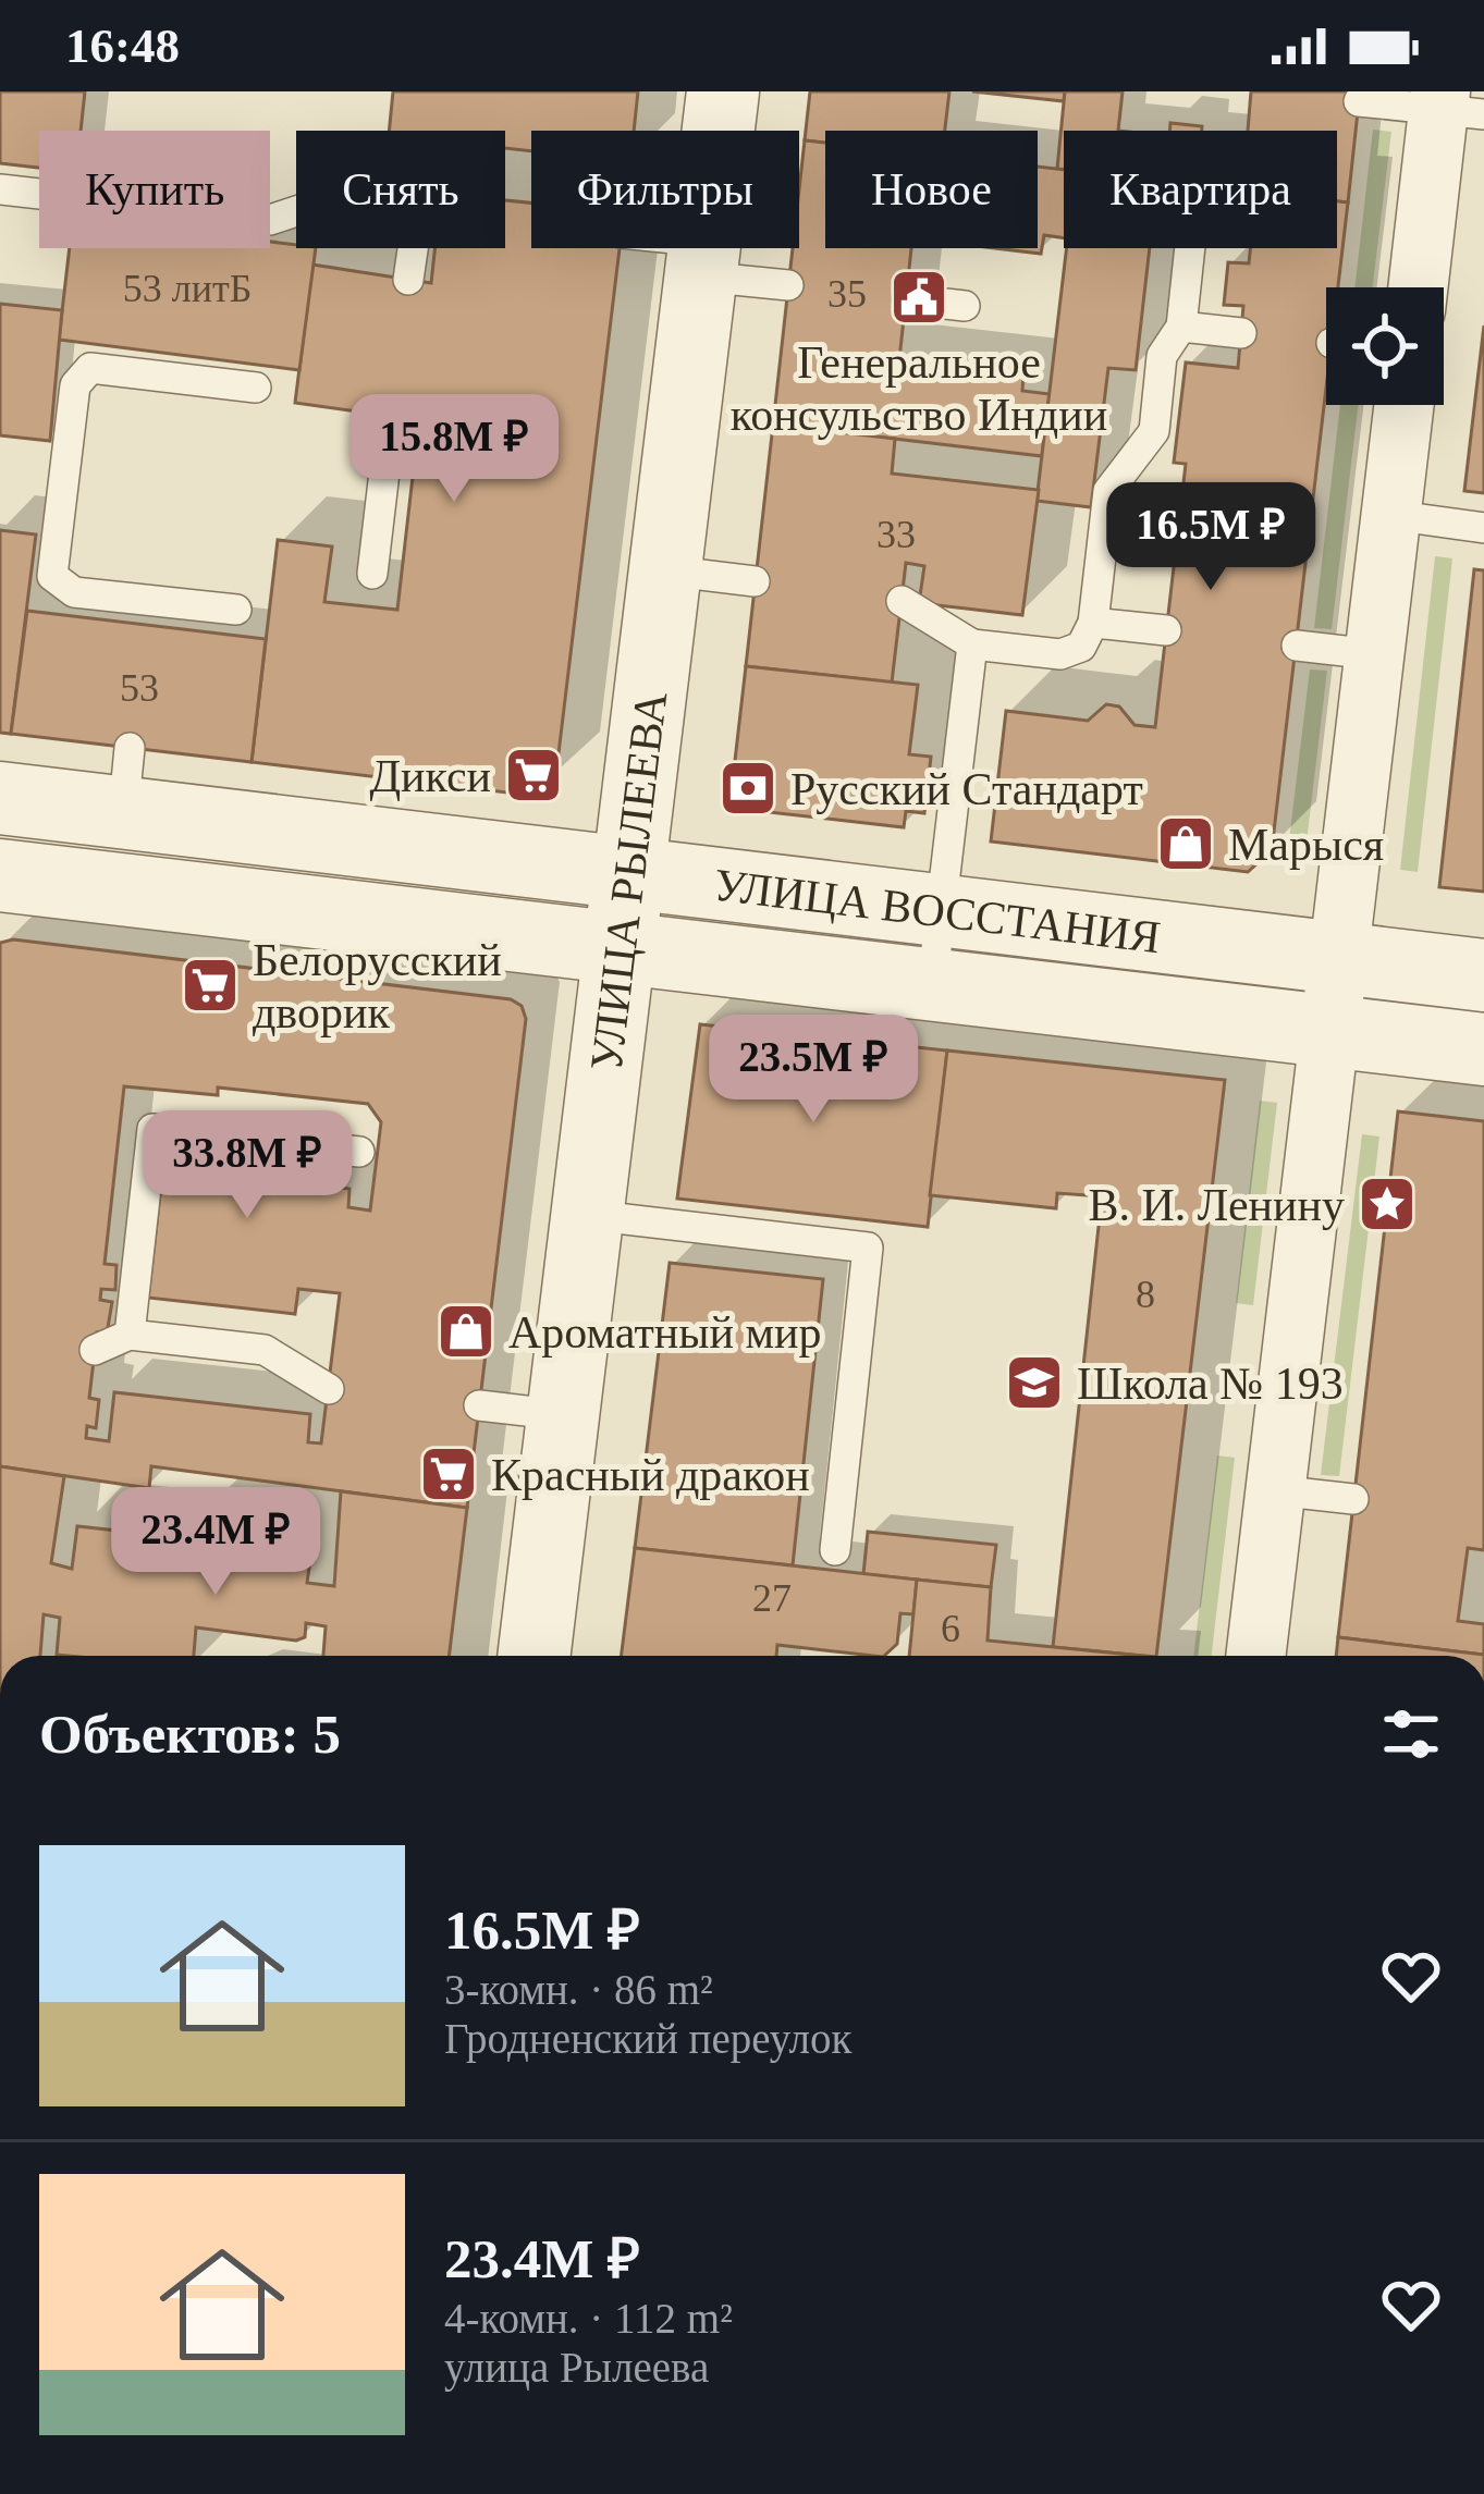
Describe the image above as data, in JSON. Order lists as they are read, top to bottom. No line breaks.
{"streets":{"street":["УЛИЦА РЫЛЕЕВА","УЛИЦА ВОССТАНИЯ"]},"crossings":[["УЛИЦА РЫЛЕЕВА","УЛИЦА ВОССТАНИЯ"]],"places":{"public building":["Генеральное консульство Индии"],"supermarket":["Дикси","Белорусский дворик","Красный дракон"],"bank":["Русский Стандарт"],"shop":["Марыся","Ароматный мир"],"place":["В. И. Ленину"],"school or university":["Школа № 193"]},"house_numbers":["53 литБ","35","33","53","8","27","6"],"page":{"status":"16:48","chip":["Купить","Снять","Фильтры","Новое","Квартира"],"price":["15.8M ₽","16.5M ₽","23.5M ₽","33.8M ₽","23.4M ₽"],"heading":"Объектов: 5","list":[{"name":"16.5M ₽","note":"3-комн. · 86 m² · Гродненский переулок"},{"name":"23.4M ₽","note":"4-комн. · 112 m² · улица Рылеева"}]}}
